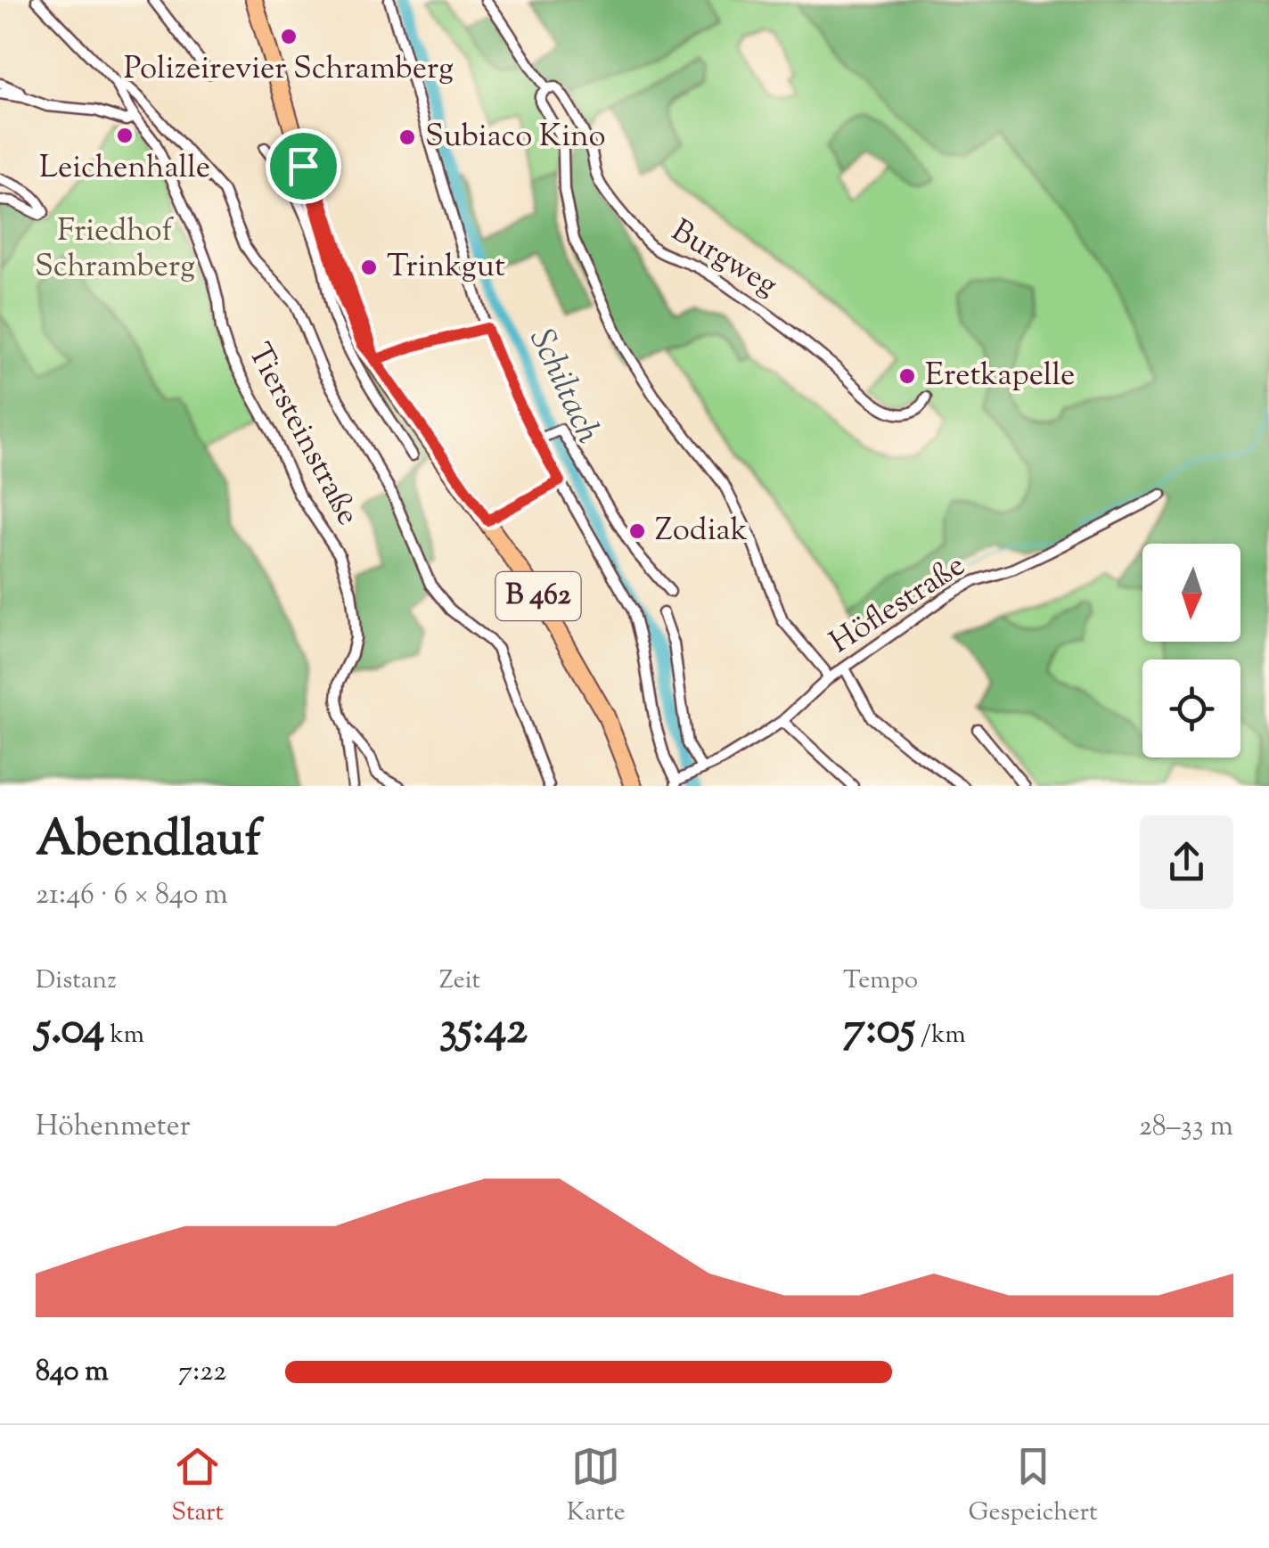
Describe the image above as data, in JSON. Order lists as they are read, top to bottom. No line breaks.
{"streets":{"main road":["B 462"],"street":["Burgweg","Tiersteinstraße","Höflestraße"]},"water":["Schiltach"],"parks":["Friedhof Schramberg"],"places":["Polizeirevier Schramberg","Leichenhalle","Subiaco Kino","Trinkgut","Eretkapelle","Zodiak"],"north":"bottom","page":{"heading":["Abendlauf","21:46 · 6 × 840 m"],"stats":[["Distanz","5.04 km"],["Zeit","35:42"],["Tempo","7:05 /km"]],"chart":["Höhenmeter","28–33 m"],"list":[{"name":"840 m","note":"7:22"}],"tabs":["Start","Karte","Gespeichert"]}}
